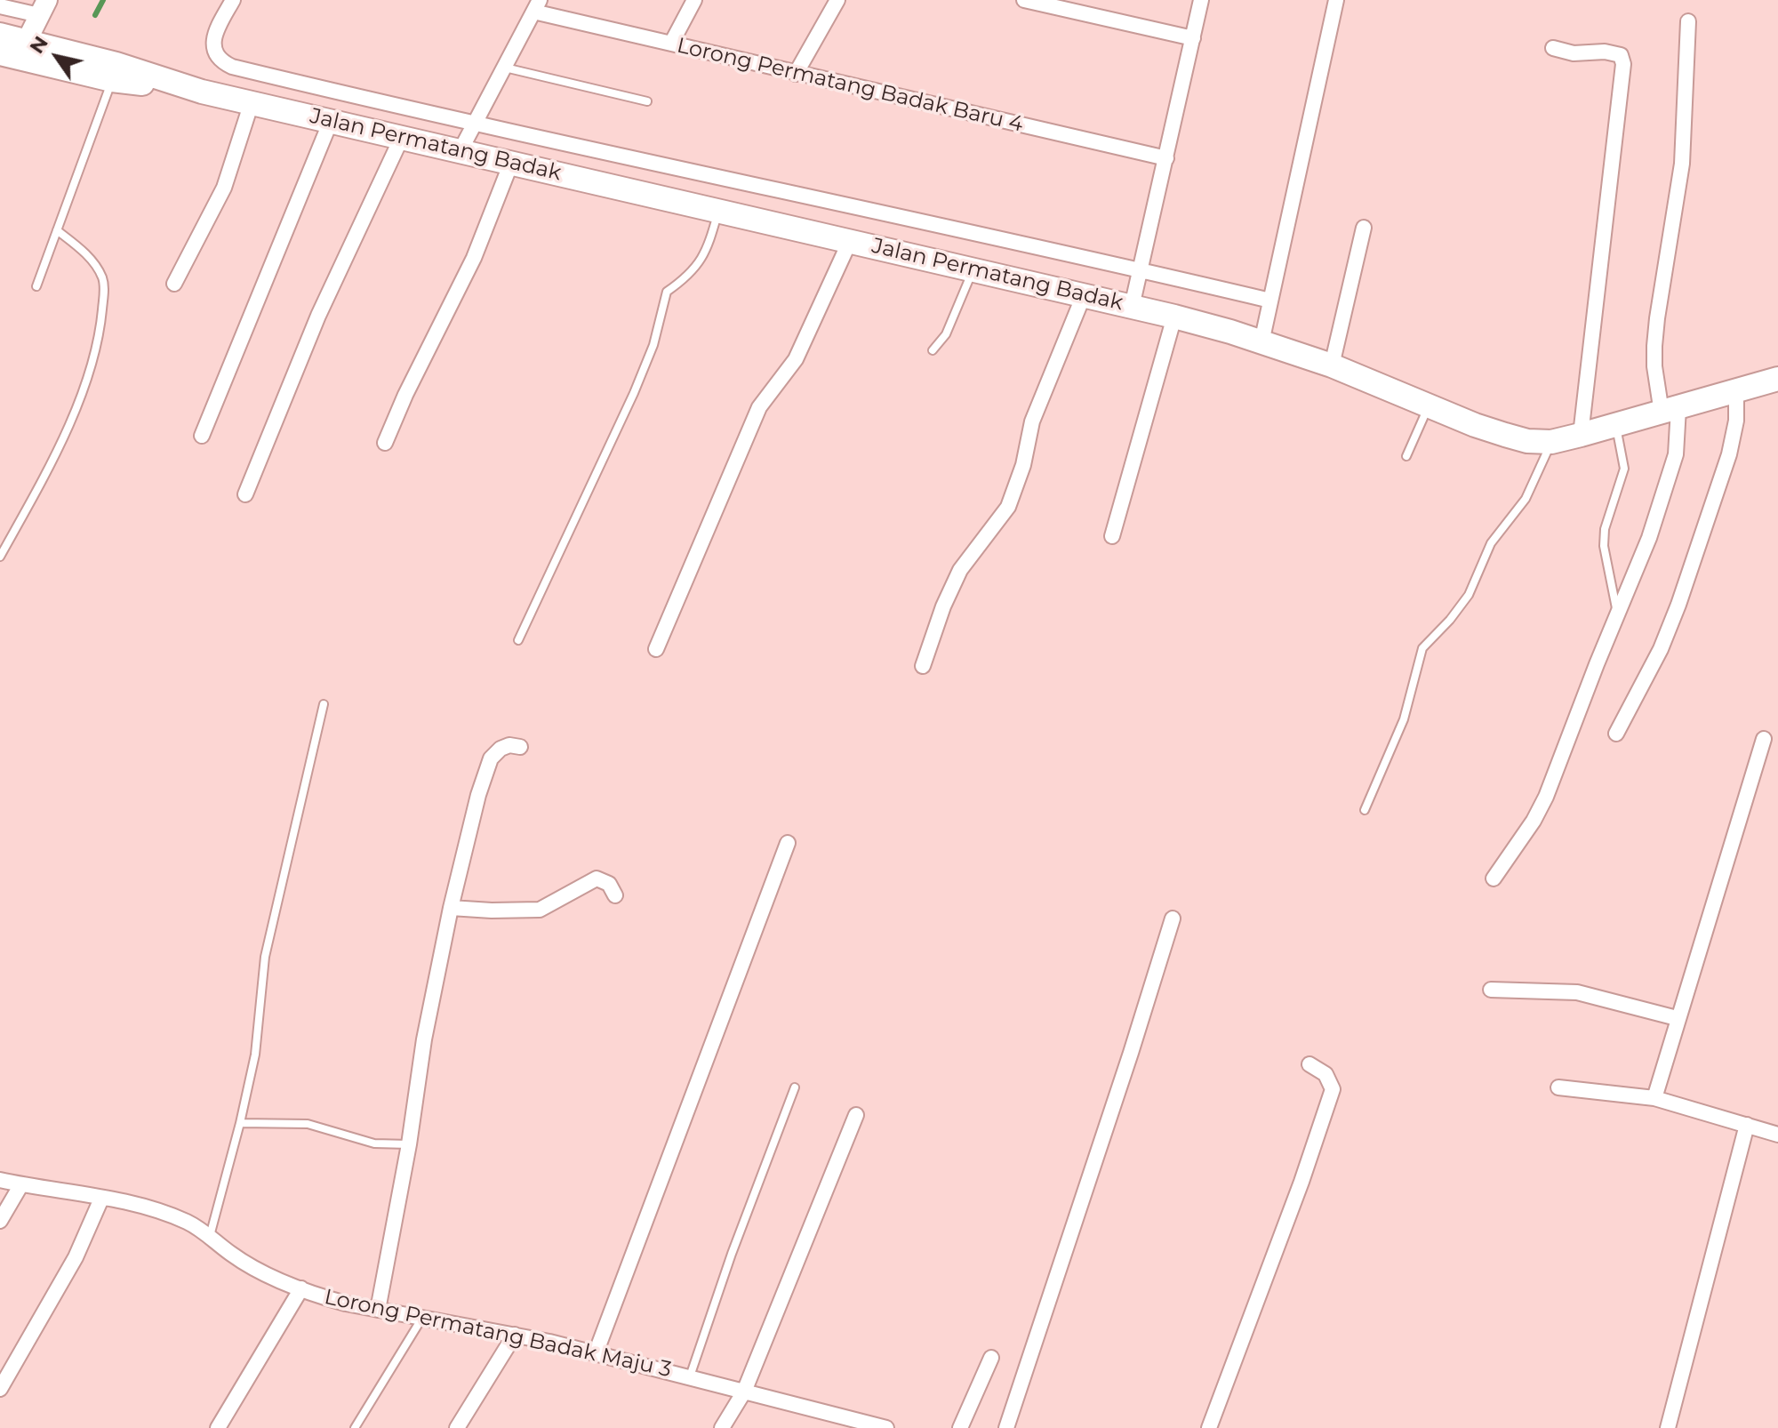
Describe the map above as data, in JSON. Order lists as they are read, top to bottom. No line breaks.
{"streets":{"main road":["Jalan Permatang Badak"],"street":["Lorong Permatang Badak Baru 4","Lorong Permatang Badak Maju 3"]},"north":"top left"}
